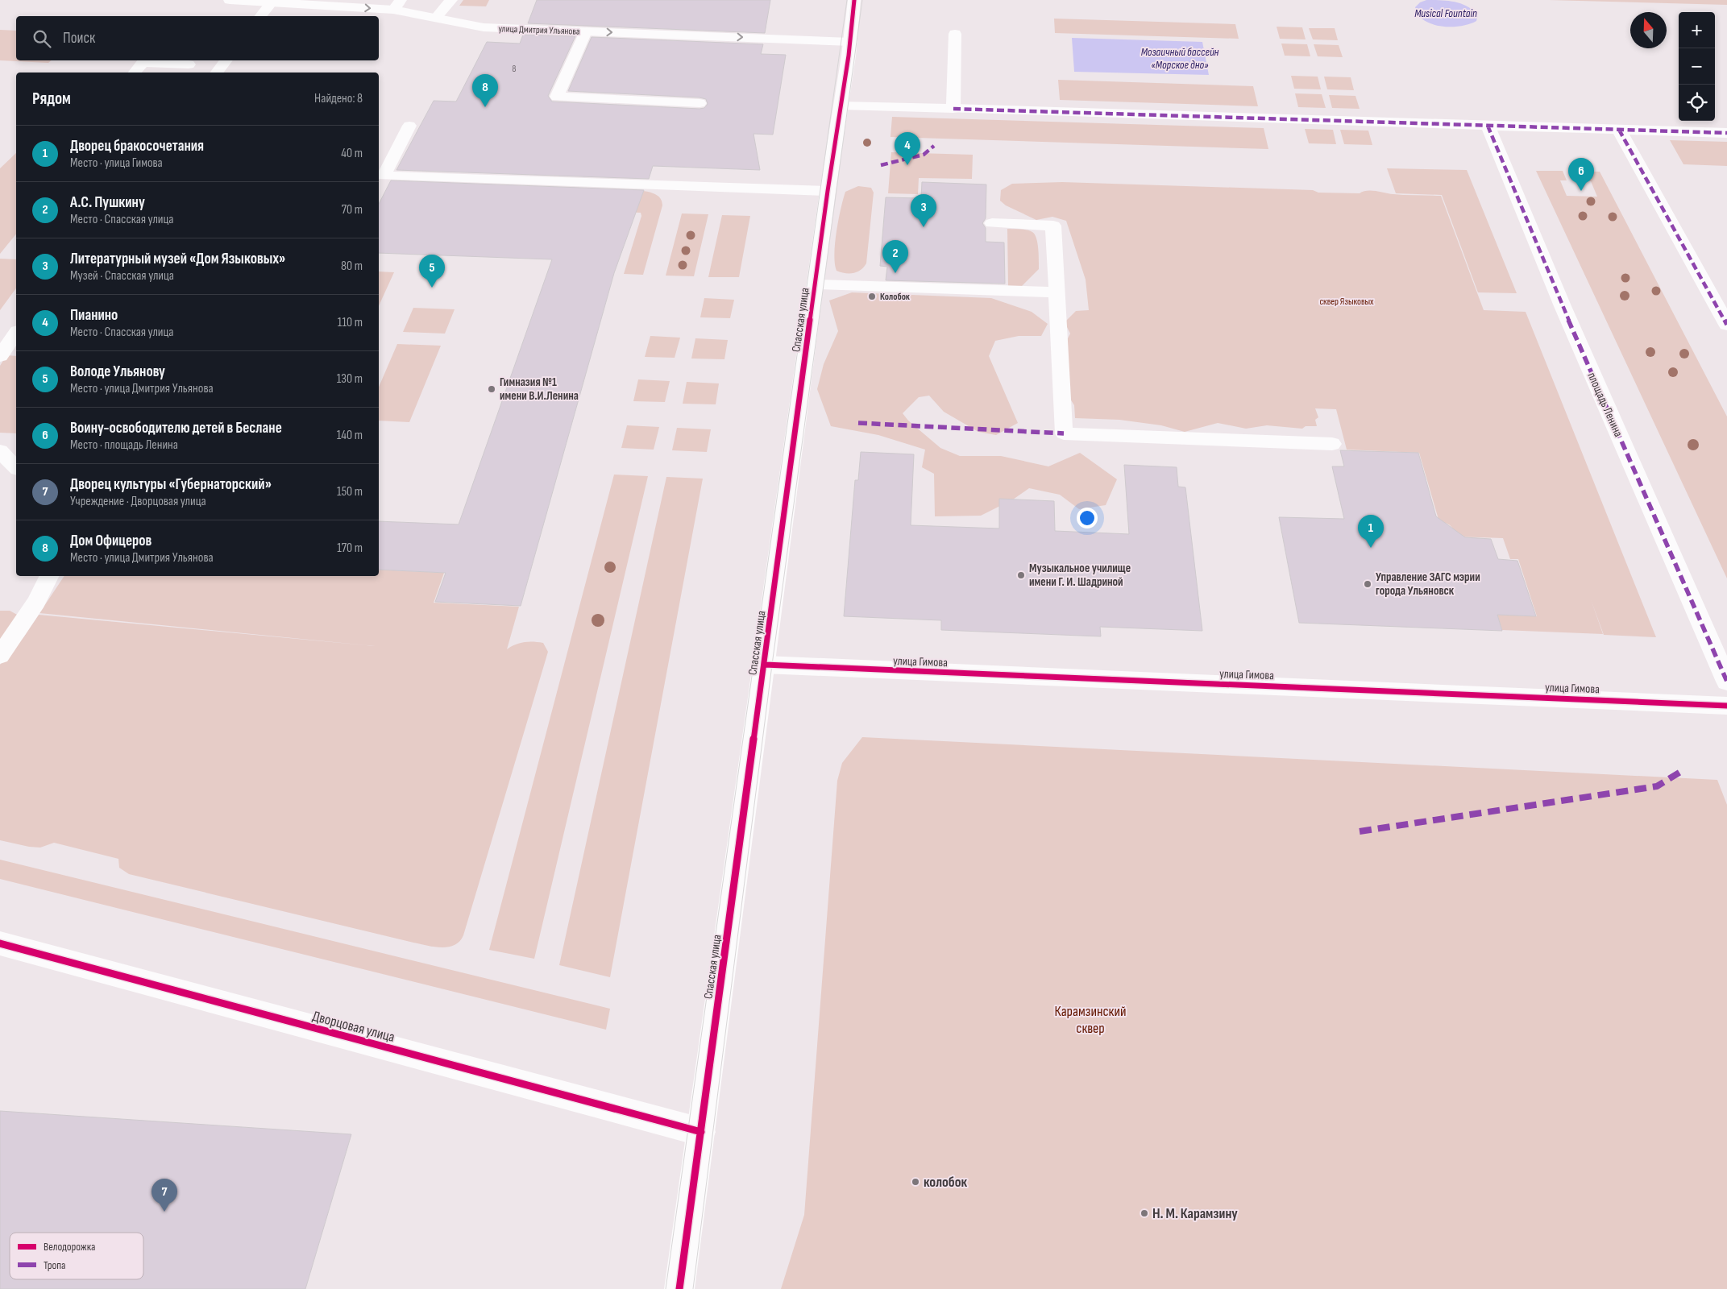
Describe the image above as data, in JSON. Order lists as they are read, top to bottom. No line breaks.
{"streets":{"street":["улица Дмитрия Ульянова","Спасская улица","площадь Ленина","улица Гимова","Дворцовая улица"]},"crossings":[["улица Дмитрия Ульянова","Спасская улица"],["Спасская улица","улица Гимова"],["Спасская улица","Дворцовая улица"]],"one_way":["улица Дмитрия Ульянова"],"water":["Musical Fountain","Мозаичный бассейн «Морское дно»"],"parks":["сквер Языковых","Карамзинский сквер"],"places":["Колобок","Гимназия №1 имени В.И.Ленина","Музыкальное училище имени Г. И. Шадриной","Управление ЗАГС мэрии города Ульяновск","колобок","Н. М. Карамзину"],"house_numbers":["8"],"legend":["Велодорожка","Тропа"],"north":"top","page":{"map_buttons":["+","−"],"search":"Поиск","heading":["Рядом","Найдено: 8"],"pins":["8","4","6","3","2","5","1","7"],"list":[{"mark":"1","name":"Дворец бракосочетания","note":"Место · улица Гимова","value":"40 m"},{"mark":"2","name":"А.С. Пушкину","note":"Место · Спасская улица","value":"70 m"},{"mark":"3","name":"Литературный музей «Дом Языковых»","note":"Музей · Спасская улица","value":"80 m"},{"mark":"4","name":"Пианино","note":"Место · Спасская улица","value":"110 m"},{"mark":"5","name":"Володе Ульянову","note":"Место · улица Дмитрия Ульянова","value":"130 m"},{"mark":"6","name":"Воину-освободителю детей в Беслане","note":"Место · площадь Ленина","value":"140 m"},{"mark":"7","name":"Дворец культуры «Губернаторский»","note":"Учреждение · Дворцовая улица","value":"150 m"},{"mark":"8","name":"Дом Офицеров","note":"Место · улица Дмитрия Ульянова","value":"170 m"}]}}
